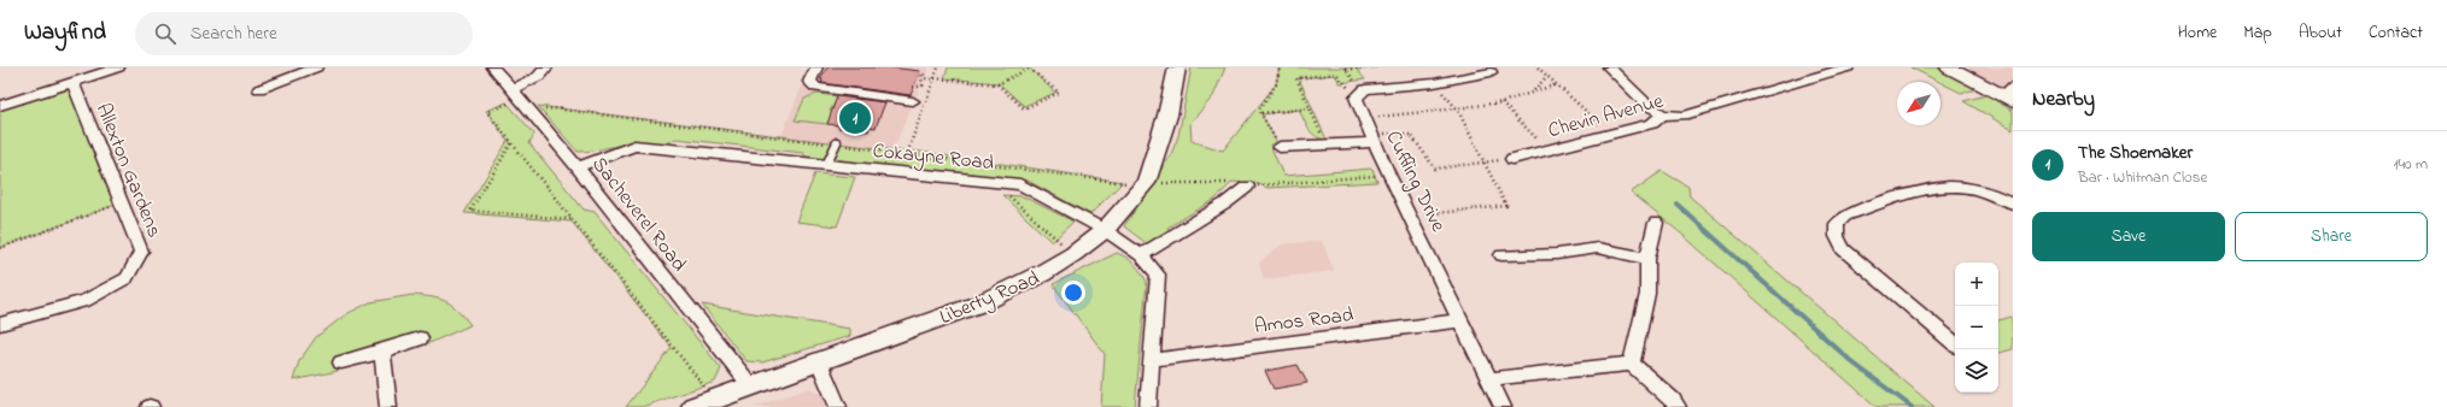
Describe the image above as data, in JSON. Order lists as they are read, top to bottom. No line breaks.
{"streets":{"street":["Chevin Avenue","Cokayne Road","Allexton Gardens","Cuffling Drive","Sacheverel Road","Liberty Road","Amos Road"]},"crossings":[["Cokayne Road","Sacheverel Road"],["Cokayne Road","Liberty Road"],["Cokayne Road","Amos Road"],["Cuffling Drive","Amos Road"],["Sacheverel Road","Liberty Road"]],"north":"bottom left","page":{"header":"Wayfind","search":"Search here","nav":["Home","Map","About","Contact"],"heading":"Nearby","pins":"1","list":[{"mark":"1","name":"The Shoemaker","note":"Bar · Whitman Close","value":"140 m"}],"buttons":["Save","Share"],"map_buttons":["+","−"]}}
